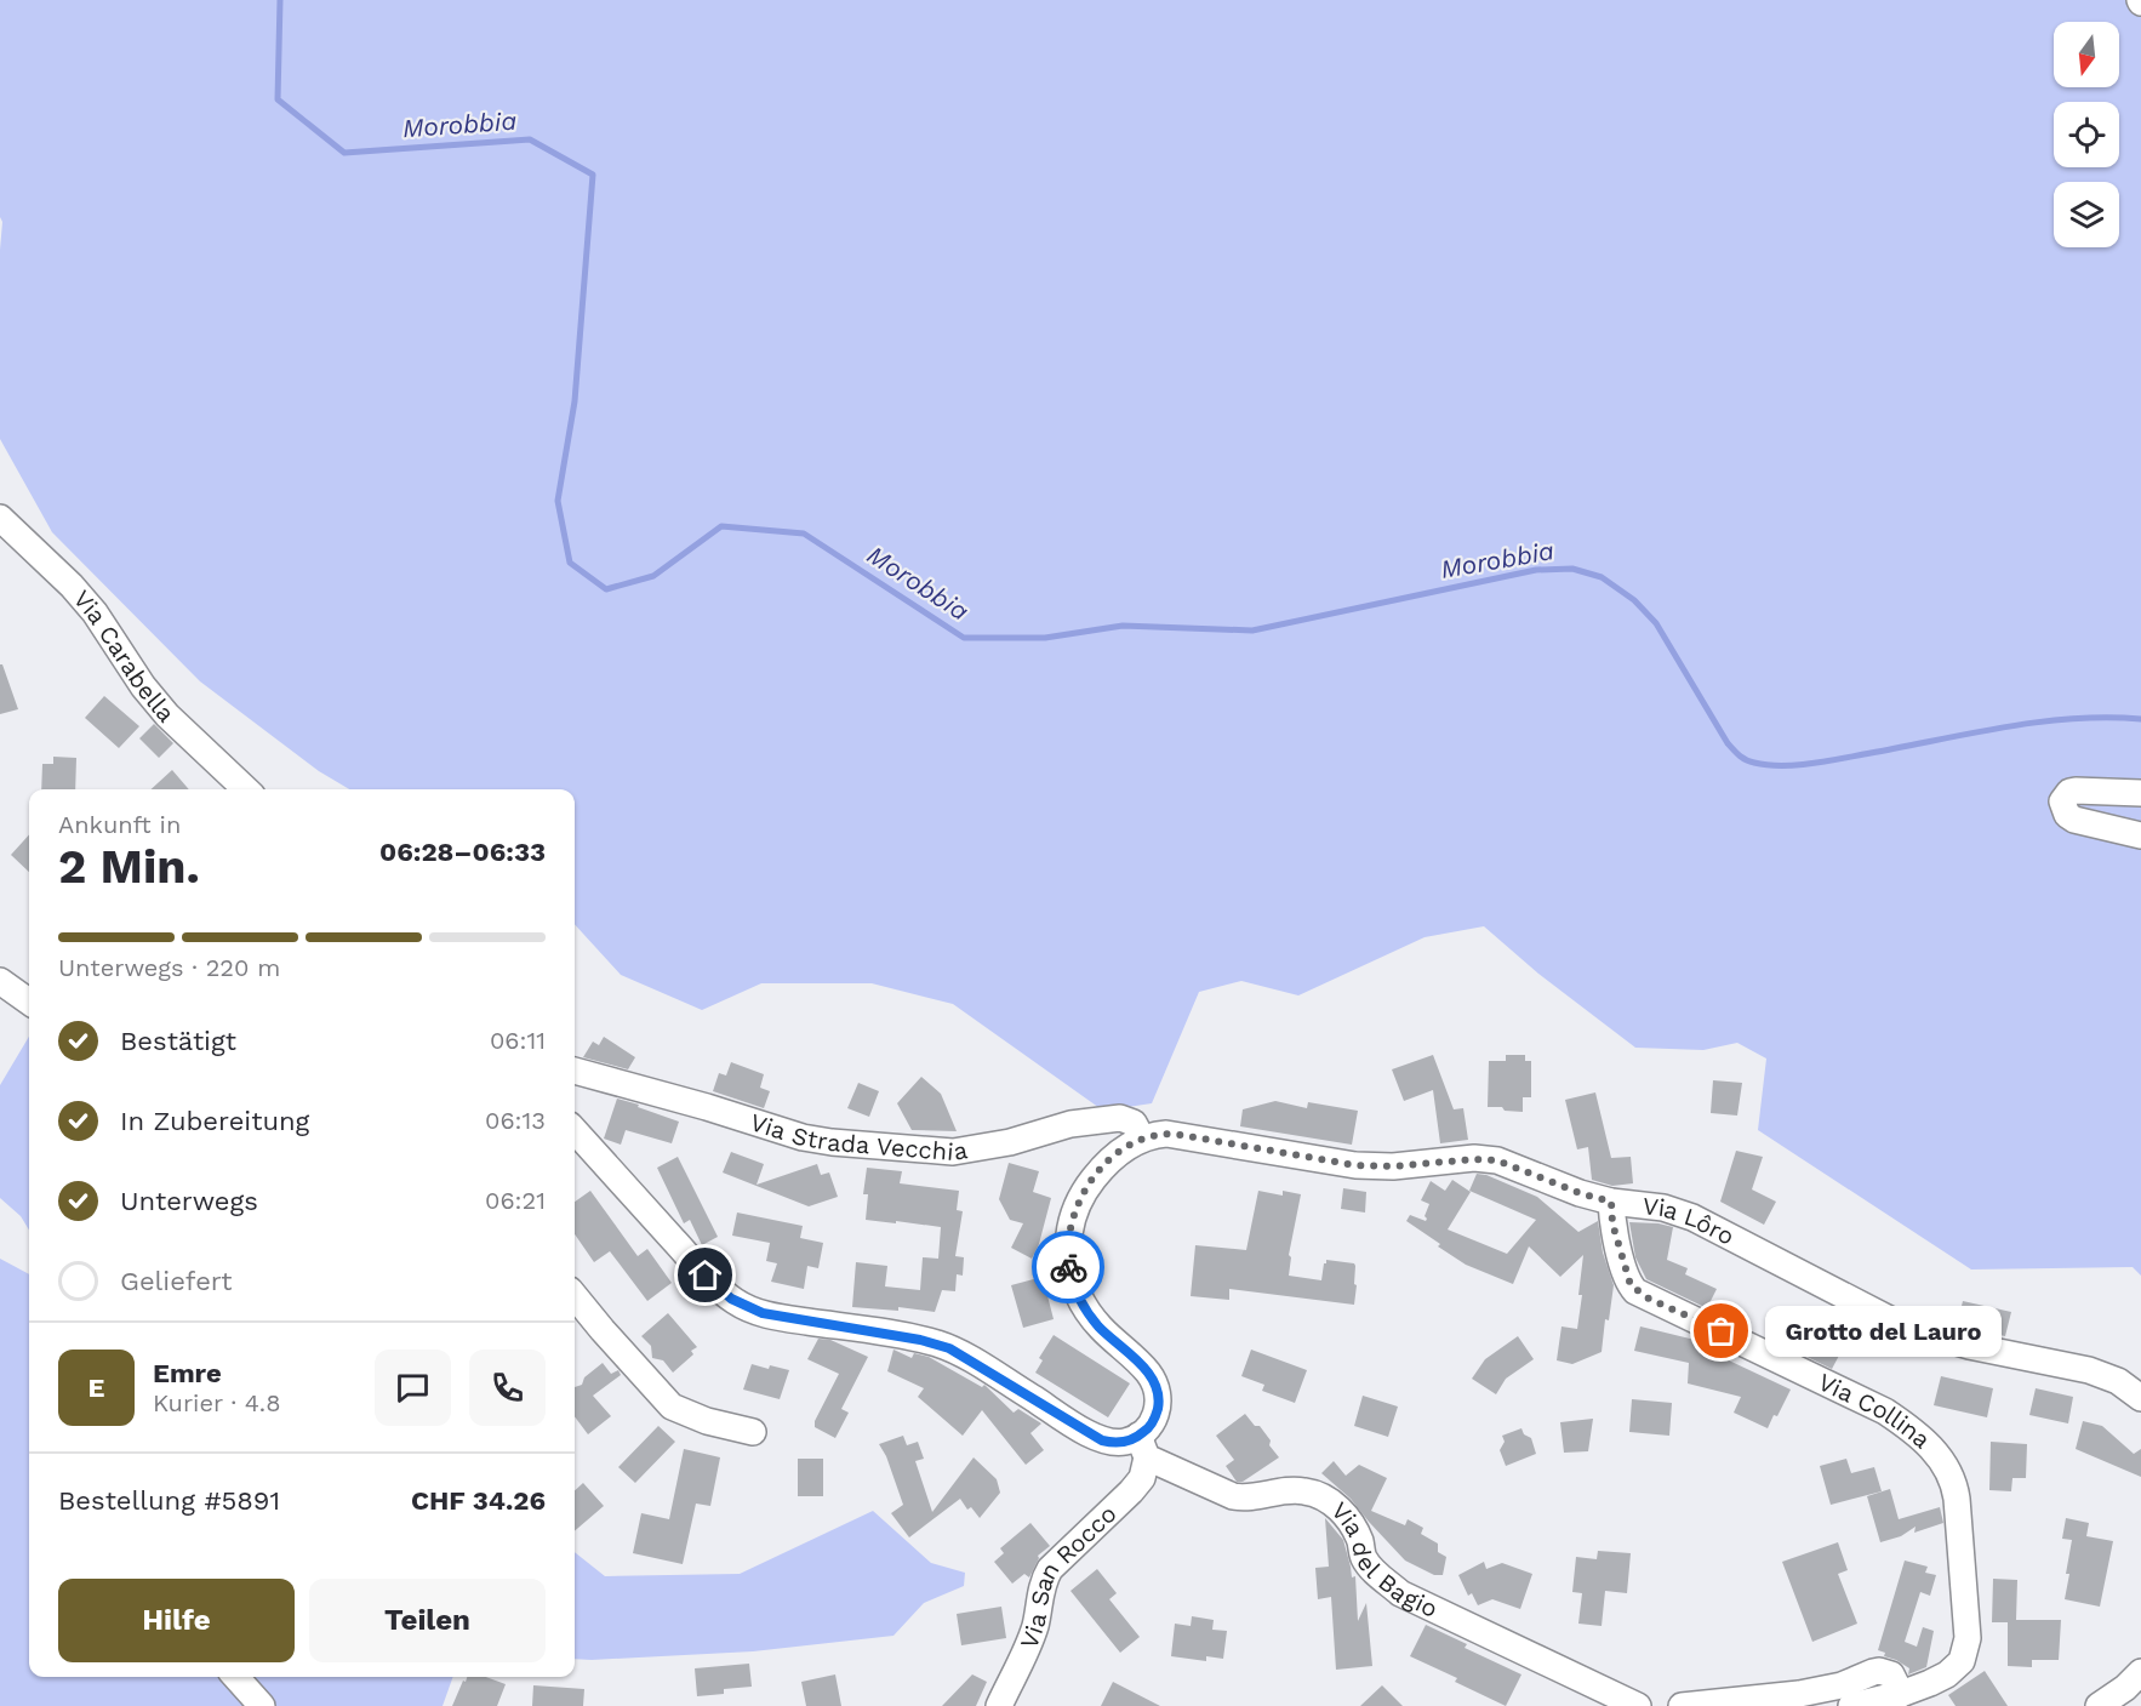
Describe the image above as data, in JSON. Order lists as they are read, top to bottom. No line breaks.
{"streets":{"street":["Via Carabella","Via Strada Vecchia","Via Lôro","Via Collina","Via del Bagio","Via San Rocco"]},"crossings":[["Via Strada Vecchia","Via Lôro"],["Via Lôro","Via Collina"],["Via Lôro","Via del Bagio"],["Via Lôro","Via San Rocco"],["Via del Bagio","Via San Rocco"]],"water":["Morobbia"],"places":["Grotto del Lauro"],"north":"bottom","page":{"heading":["2 Min.","Ankunft in","06:28–06:33"],"panel":["Emre","Kurier · 4.8","Bestellung #5891","CHF 34.26"],"bar":"Unterwegs · 220 m","list":[["Bestätigt","06:11"],["In Zubereitung","06:13"],["Unterwegs","06:21"],"Geliefert"],"bubble":"Grotto del Lauro","round":"E","buttons":["Hilfe","Teilen"]}}
